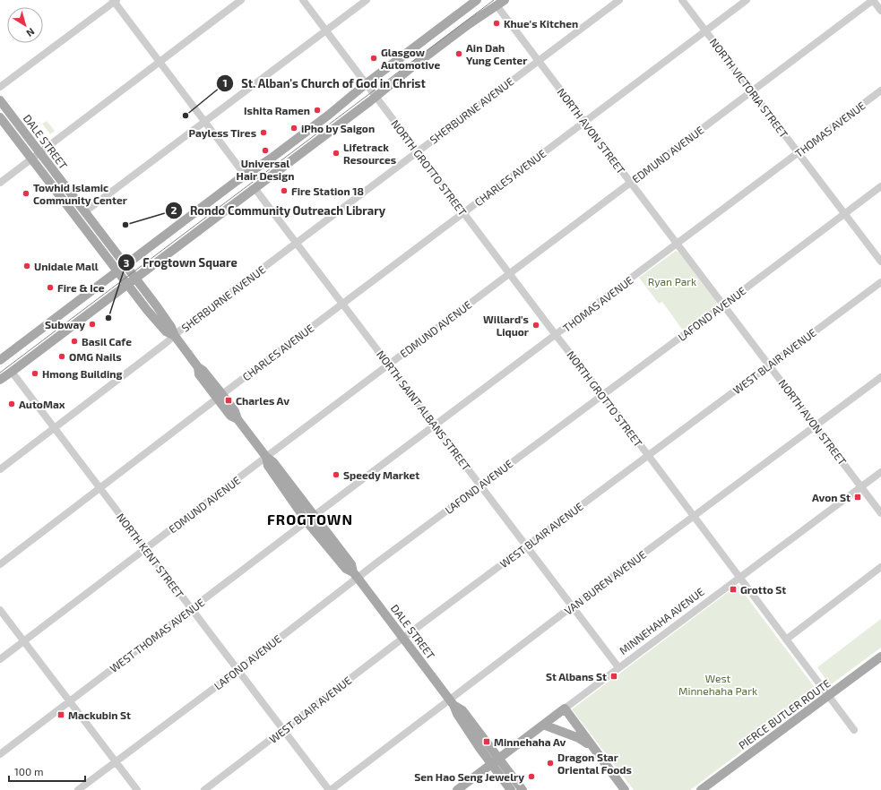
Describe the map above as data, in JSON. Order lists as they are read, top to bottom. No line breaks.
{"streets":{"main road":["DALE STREET","MINNEHAHA AVENUE","PIERCE BUTLER ROUTE"],"street":["NORTH VICTORIA STREET","SHERBURNE AVENUE","THOMAS AVENUE","NORTH AVON STREET","EDMUND AVENUE","NORTH GROTTO STREET","CHARLES AVENUE","LAFOND AVENUE","WEST BLAIR AVENUE","NORTH SAINT ALBANS STREET","NORTH KENT STREET","VAN BUREN AVENUE","WEST THOMAS AVENUE"]},"crossings":[["NORTH VICTORIA STREET","THOMAS AVENUE"],["NORTH VICTORIA STREET","EDMUND AVENUE"],["NORTH VICTORIA STREET","CHARLES AVENUE"],["NORTH VICTORIA STREET","LAFOND AVENUE"],["SHERBURNE AVENUE","NORTH AVON STREET"],["SHERBURNE AVENUE","DALE STREET"],["SHERBURNE AVENUE","NORTH GROTTO STREET"],["SHERBURNE AVENUE","NORTH SAINT ALBANS STREET"],["SHERBURNE AVENUE","NORTH KENT STREET"],["THOMAS AVENUE","NORTH AVON STREET"],["THOMAS AVENUE","DALE STREET"],["THOMAS AVENUE","NORTH GROTTO STREET"],["THOMAS AVENUE","NORTH SAINT ALBANS STREET"],["THOMAS AVENUE","WEST THOMAS AVENUE"],["NORTH AVON STREET","EDMUND AVENUE"],["NORTH AVON STREET","CHARLES AVENUE"],["NORTH AVON STREET","LAFOND AVENUE"],["NORTH AVON STREET","WEST BLAIR AVENUE"],["NORTH AVON STREET","VAN BUREN AVENUE"],["NORTH AVON STREET","MINNEHAHA AVENUE"],["DALE STREET","EDMUND AVENUE"],["DALE STREET","CHARLES AVENUE"],["DALE STREET","LAFOND AVENUE"],["DALE STREET","WEST BLAIR AVENUE"],["DALE STREET","VAN BUREN AVENUE"],["DALE STREET","MINNEHAHA AVENUE"],["DALE STREET","WEST THOMAS AVENUE"],["EDMUND AVENUE","NORTH GROTTO STREET"],["EDMUND AVENUE","NORTH SAINT ALBANS STREET"],["EDMUND AVENUE","NORTH KENT STREET"],["NORTH GROTTO STREET","CHARLES AVENUE"],["NORTH GROTTO STREET","LAFOND AVENUE"],["NORTH GROTTO STREET","WEST BLAIR AVENUE"],["NORTH GROTTO STREET","VAN BUREN AVENUE"],["NORTH GROTTO STREET","MINNEHAHA AVENUE"],["NORTH GROTTO STREET","PIERCE BUTLER ROUTE"],["CHARLES AVENUE","NORTH SAINT ALBANS STREET"],["CHARLES AVENUE","NORTH KENT STREET"],["LAFOND AVENUE","NORTH SAINT ALBANS STREET"],["LAFOND AVENUE","NORTH KENT STREET"],["WEST BLAIR AVENUE","NORTH SAINT ALBANS STREET"],["WEST BLAIR AVENUE","NORTH KENT STREET"],["NORTH SAINT ALBANS STREET","VAN BUREN AVENUE"],["NORTH SAINT ALBANS STREET","MINNEHAHA AVENUE"],["NORTH KENT STREET","VAN BUREN AVENUE"],["NORTH KENT STREET","WEST THOMAS AVENUE"]],"districts":["FROGTOWN"],"parks":["Ryan Park","West Minnehaha Park"],"places":{"other":["Khue's Kitchen","Ain Dah Yung Center","Glasgow Automotive","Ishita Ramen","St. Alban's Church of God in Christ","iPho by Saigon","Payless Tires","Universal Hair Design","Lifetrack Resources","Fire Station 18","Towhid Islamic Community Center","Rondo Community Outreach Library","Unidale Mall","Fire & Ice","Frogtown Square","Subway","Willard's Liquor","Basil Cafe","OMG Nails","Hmong Building","AutoMax","Speedy Market","Dragon Star Oriental Foods","Sen Hao Seng Jewelry"],"transit":["Charles Av","Avon St","Grotto St","St Albans St","Mackubin St","Minnehaha Av"]},"scale_bar":"100 m","north":"bottom right"}
